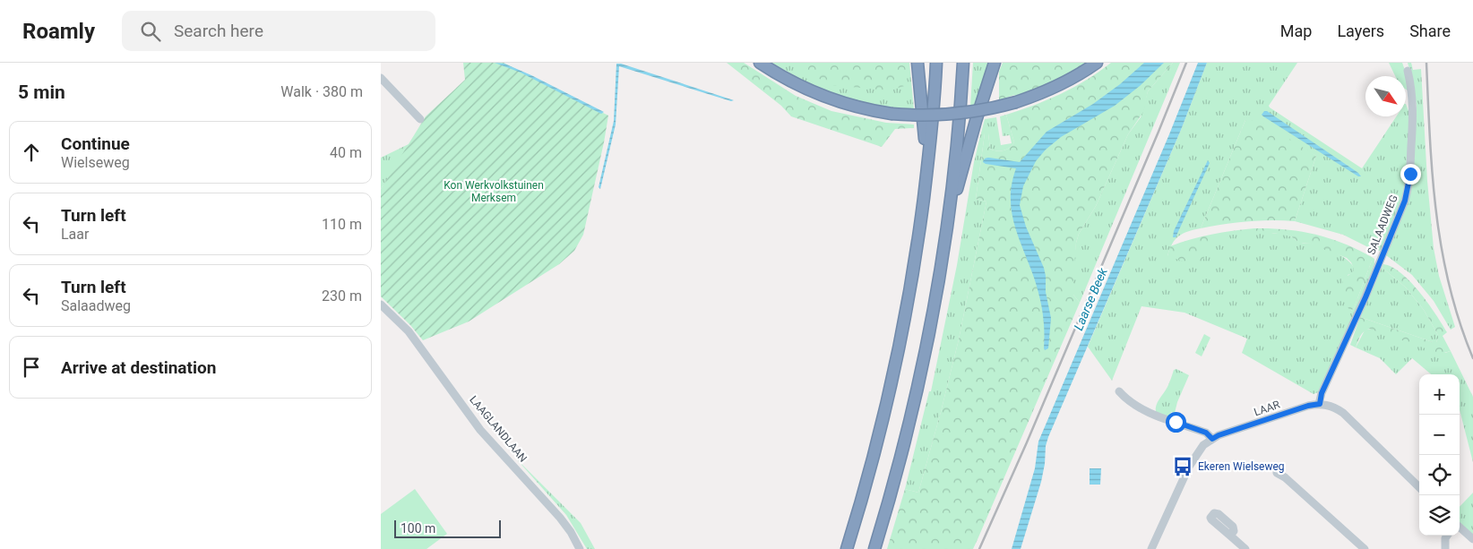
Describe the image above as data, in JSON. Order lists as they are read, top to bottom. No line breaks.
{"streets":{"street":["SALAADWEG","LAAR","LAAGLANDLAAN"]},"crossings":[["SALAADWEG","LAAR"]],"water":["Laarse Beek"],"parks":["Kon Werkvolkstuinen Merksem"],"places":{"bus stop":["Ekeren Wielseweg"]},"scale_bar":"100 m","north":"bottom right","page":{"header":"Roamly","search":"Search here","nav":["Map","Layers","Share"],"heading":["5 min","Walk · 380 m"],"list":[["Continue","Wielseweg","40 m"],["Turn left","Laar","110 m"],["Turn left","Salaadweg","230 m"],"Arrive at destination"],"map_buttons":["+","−"],"scale":"100 m"}}
